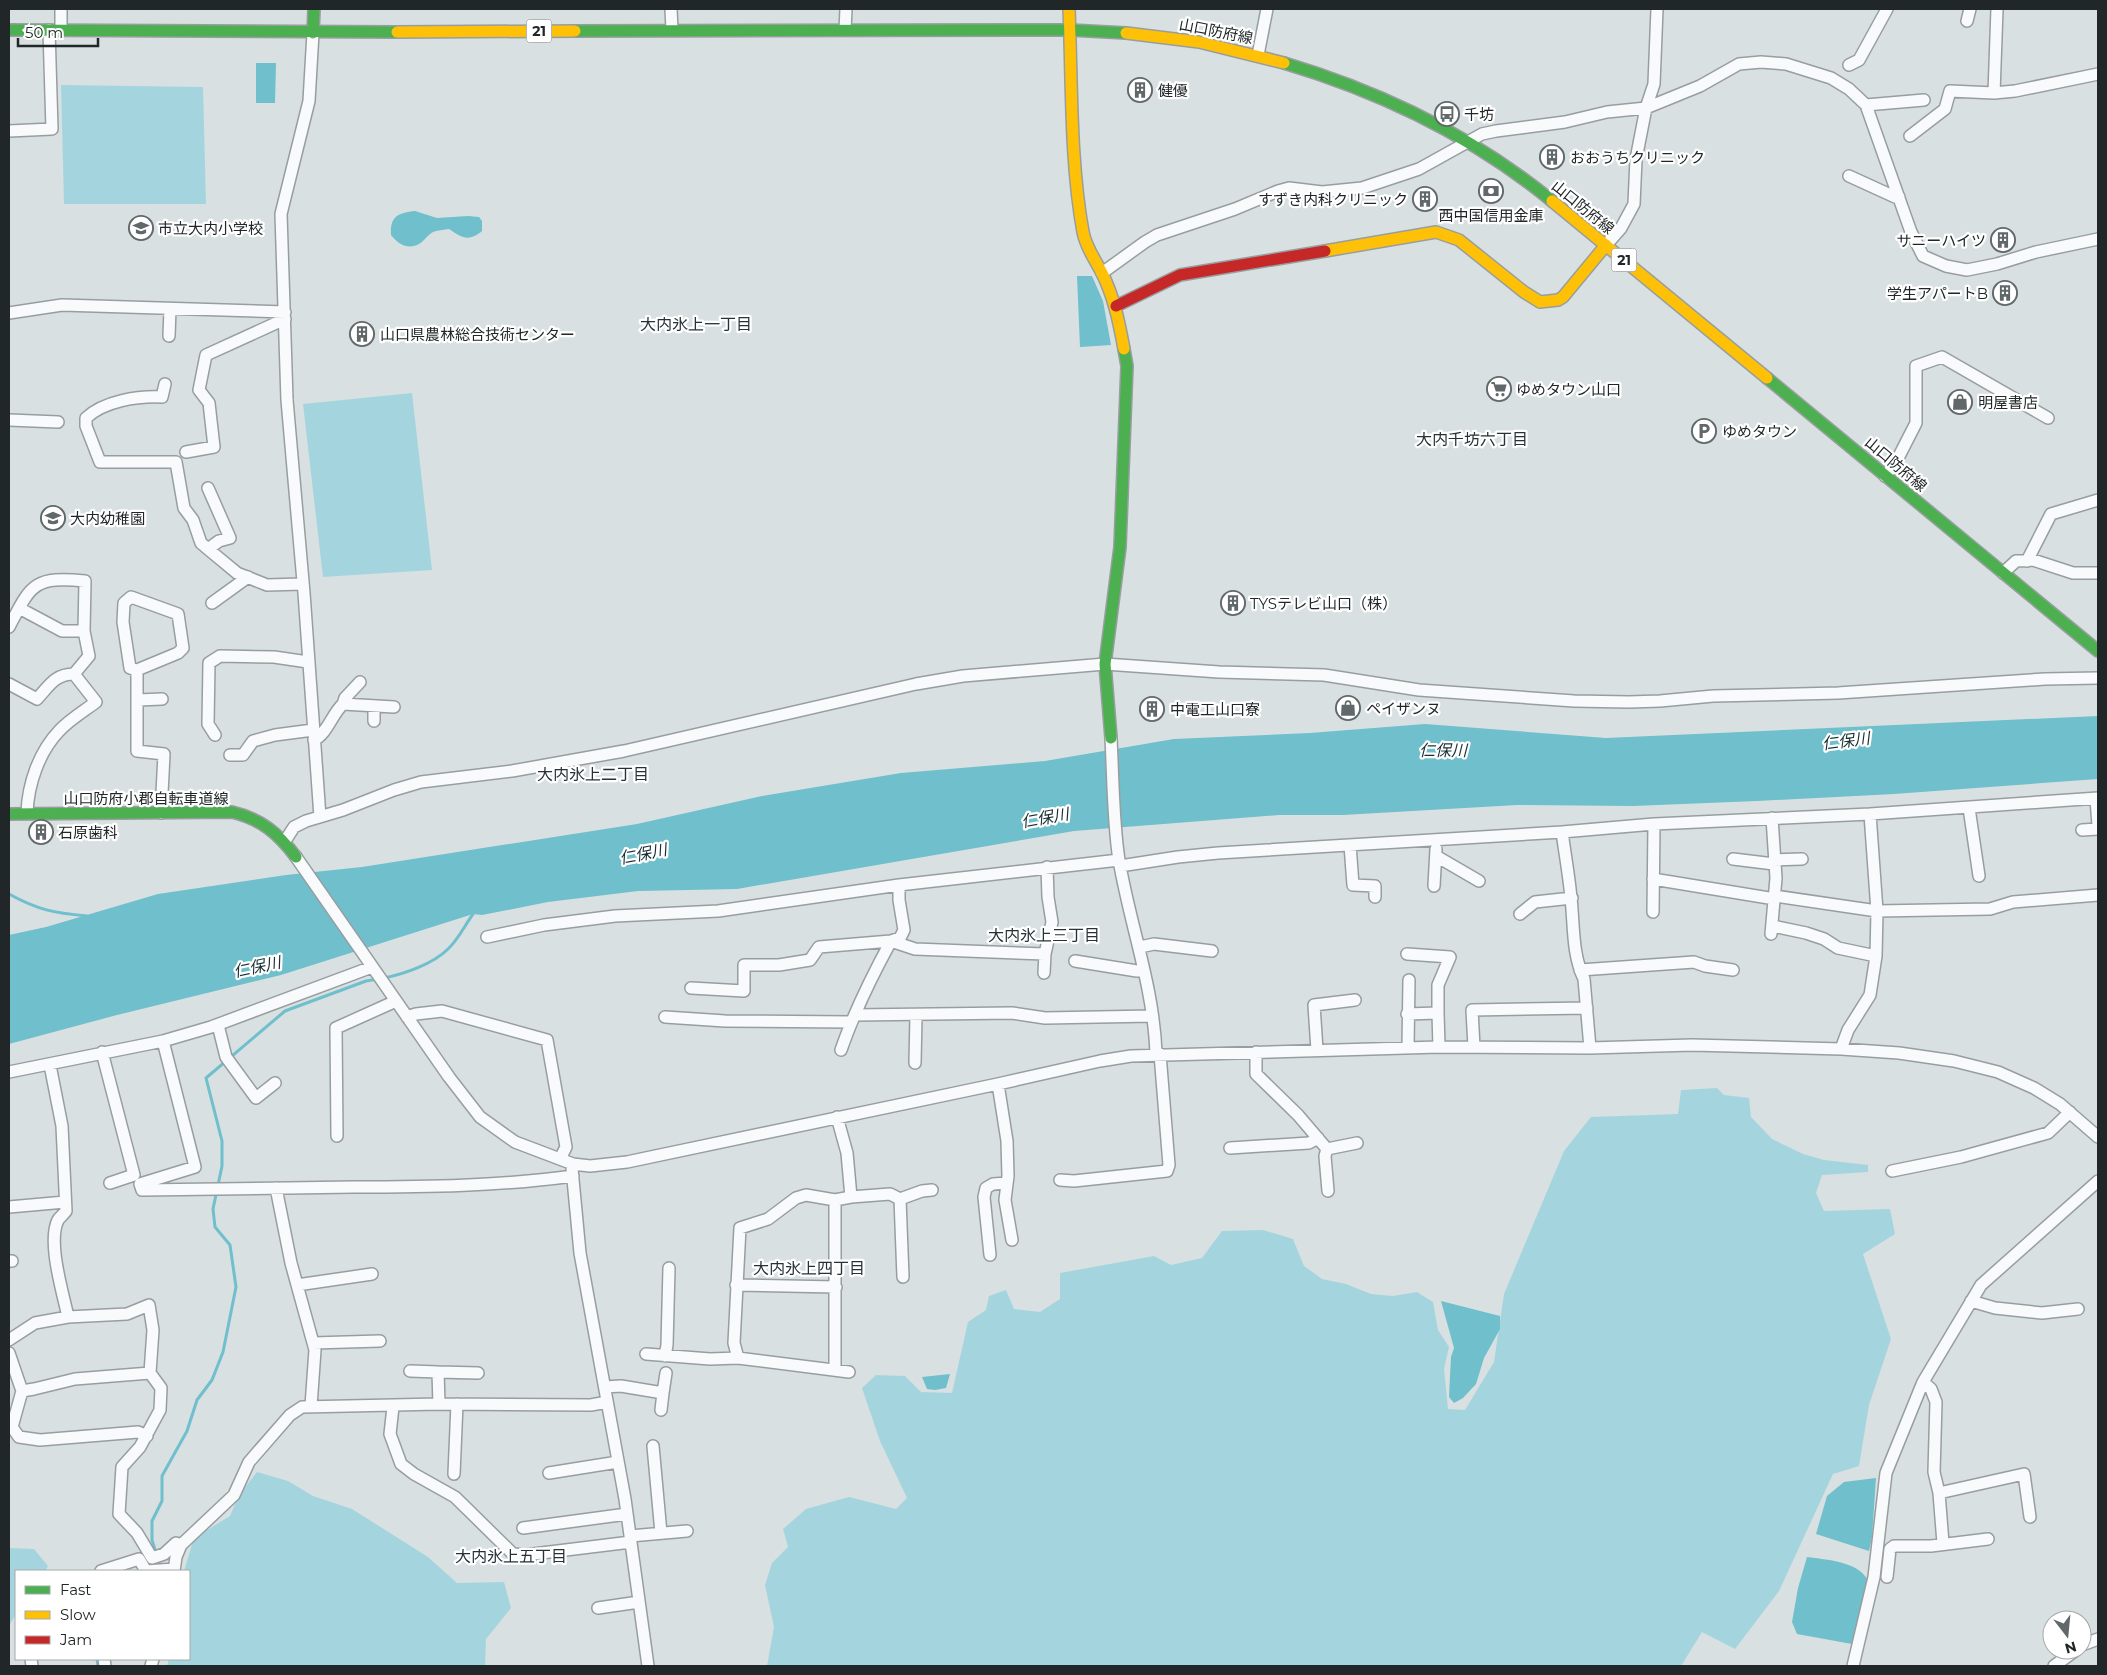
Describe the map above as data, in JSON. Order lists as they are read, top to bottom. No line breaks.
{"streets":{"main road":["21","山口防府線","山口防府小郡自転車道線"]},"districts":["大内氷上一丁目","大内千坊六丁目","大内氷上二丁目","大内氷上三丁目","大内氷上四丁目","大内氷上五丁目"],"water":["仁保川"],"places":{"building":["健優","おおうちクリニック","すずき内科クリニック","サニーハイツ","学生アパートB","山口県農林総合技術センター","TYSテレビ山口（株）","中電工山口寮","石原歯科"],"bus stop":["千坊"],"bank":["西中国信用金庫"],"school or university":["市立大内小学校","大内幼稚園"],"supermarket":["ゆめタウン山口"],"shop":["明屋書店","ペイザンヌ"],"parking":["ゆめタウン"]},"legend":["Fast","Slow","Jam"],"scale_bar":"50 m","north":"bottom"}
